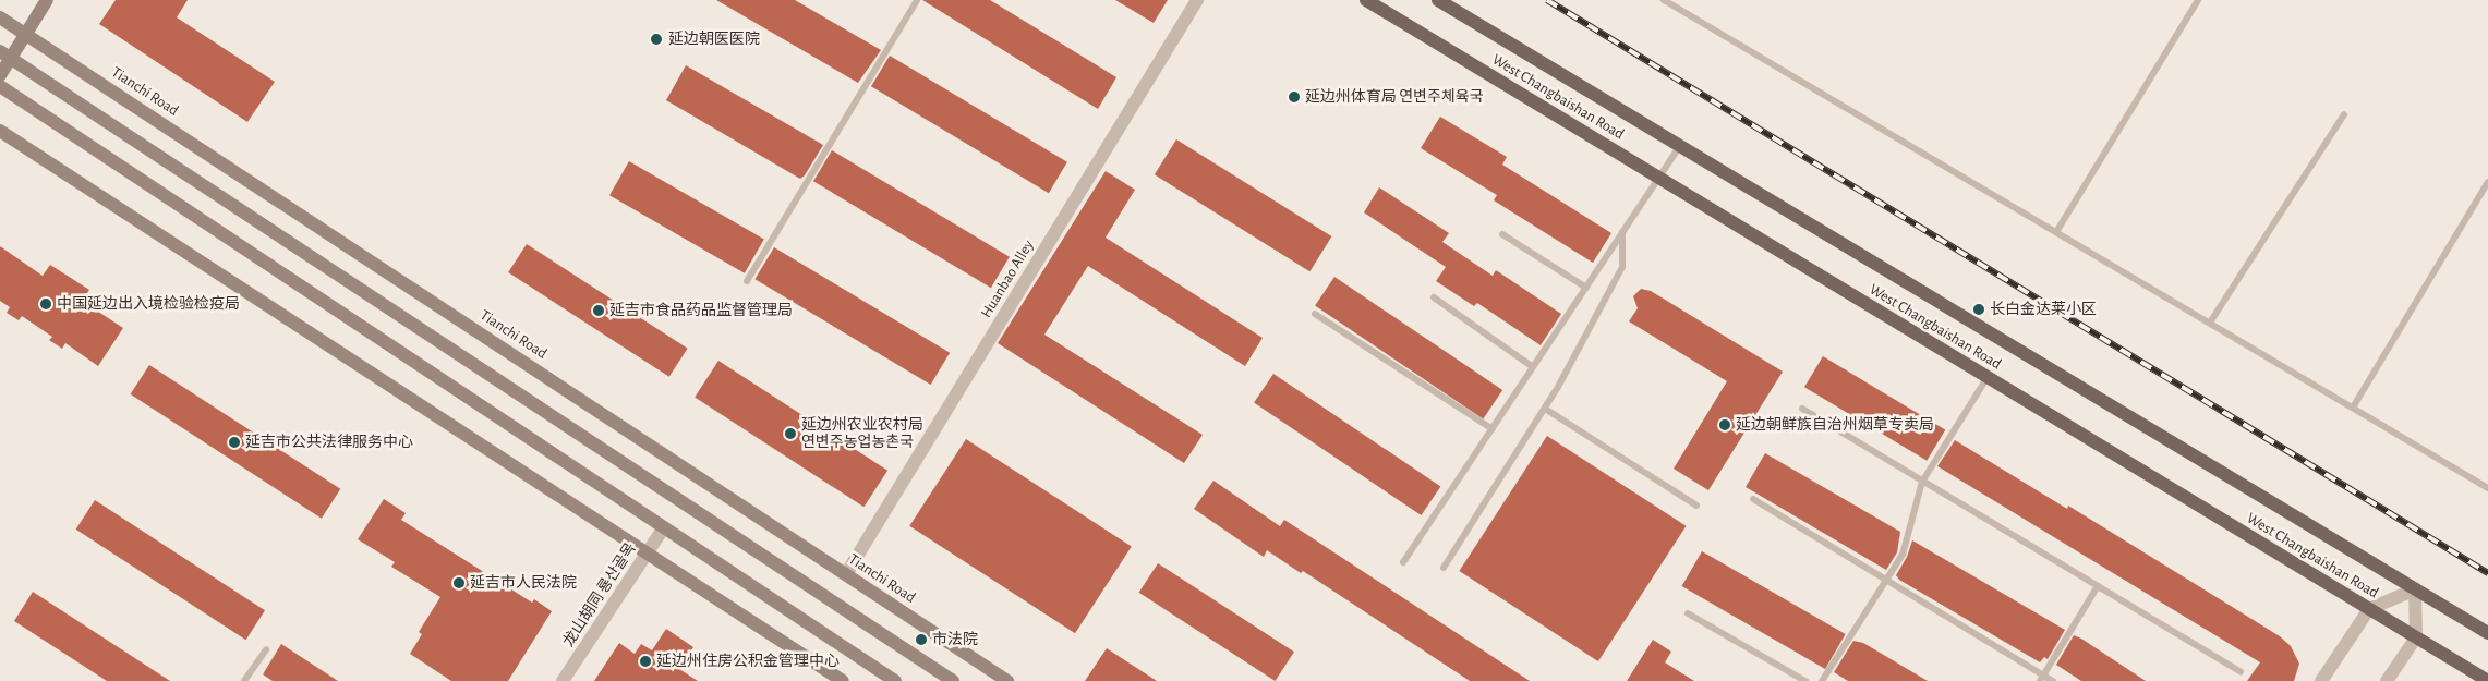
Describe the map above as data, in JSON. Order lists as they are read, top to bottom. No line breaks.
{"streets":{"main road":["West Changbaishan Road"],"street":["Tianchi Road","Huanbao Alley","龙山胡同 룡산골목"]},"crossings":[["Tianchi Road","Huanbao Alley"]],"places":["延边朝医医院","延边州体育局 연변주체육국","中国延边出入境检验检疫局","长白金达莱小区","延吉市食品药品监督管理局","延边朝鲜族自治州烟草专卖局","延边州农业农村局 연변주농업농촌국","延吉市公共法律服务中心","延吉市人民法院","市法院","延边州住房公积金管理中心"]}
